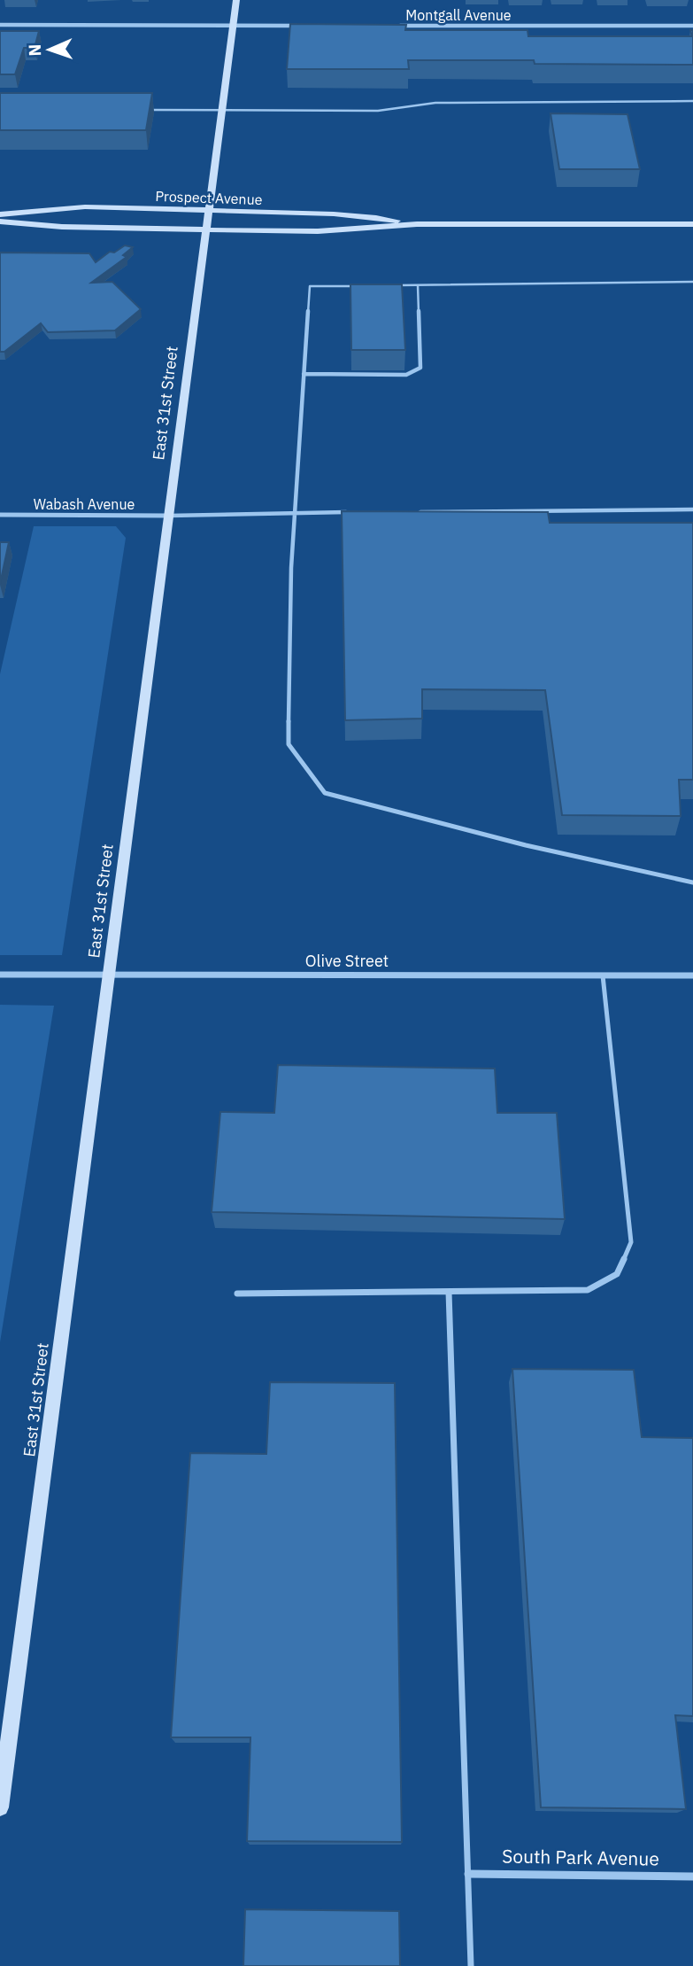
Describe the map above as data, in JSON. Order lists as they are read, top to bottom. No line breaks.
{"streets":{"main road":["Prospect Avenue","East 31st Street"],"street":["Montgall Avenue","Wabash Avenue","Olive Street","South Park Avenue"]},"crossings":[["Prospect Avenue","East 31st Street"],["East 31st Street","Wabash Avenue"],["East 31st Street","Olive Street"]],"north":"left"}
